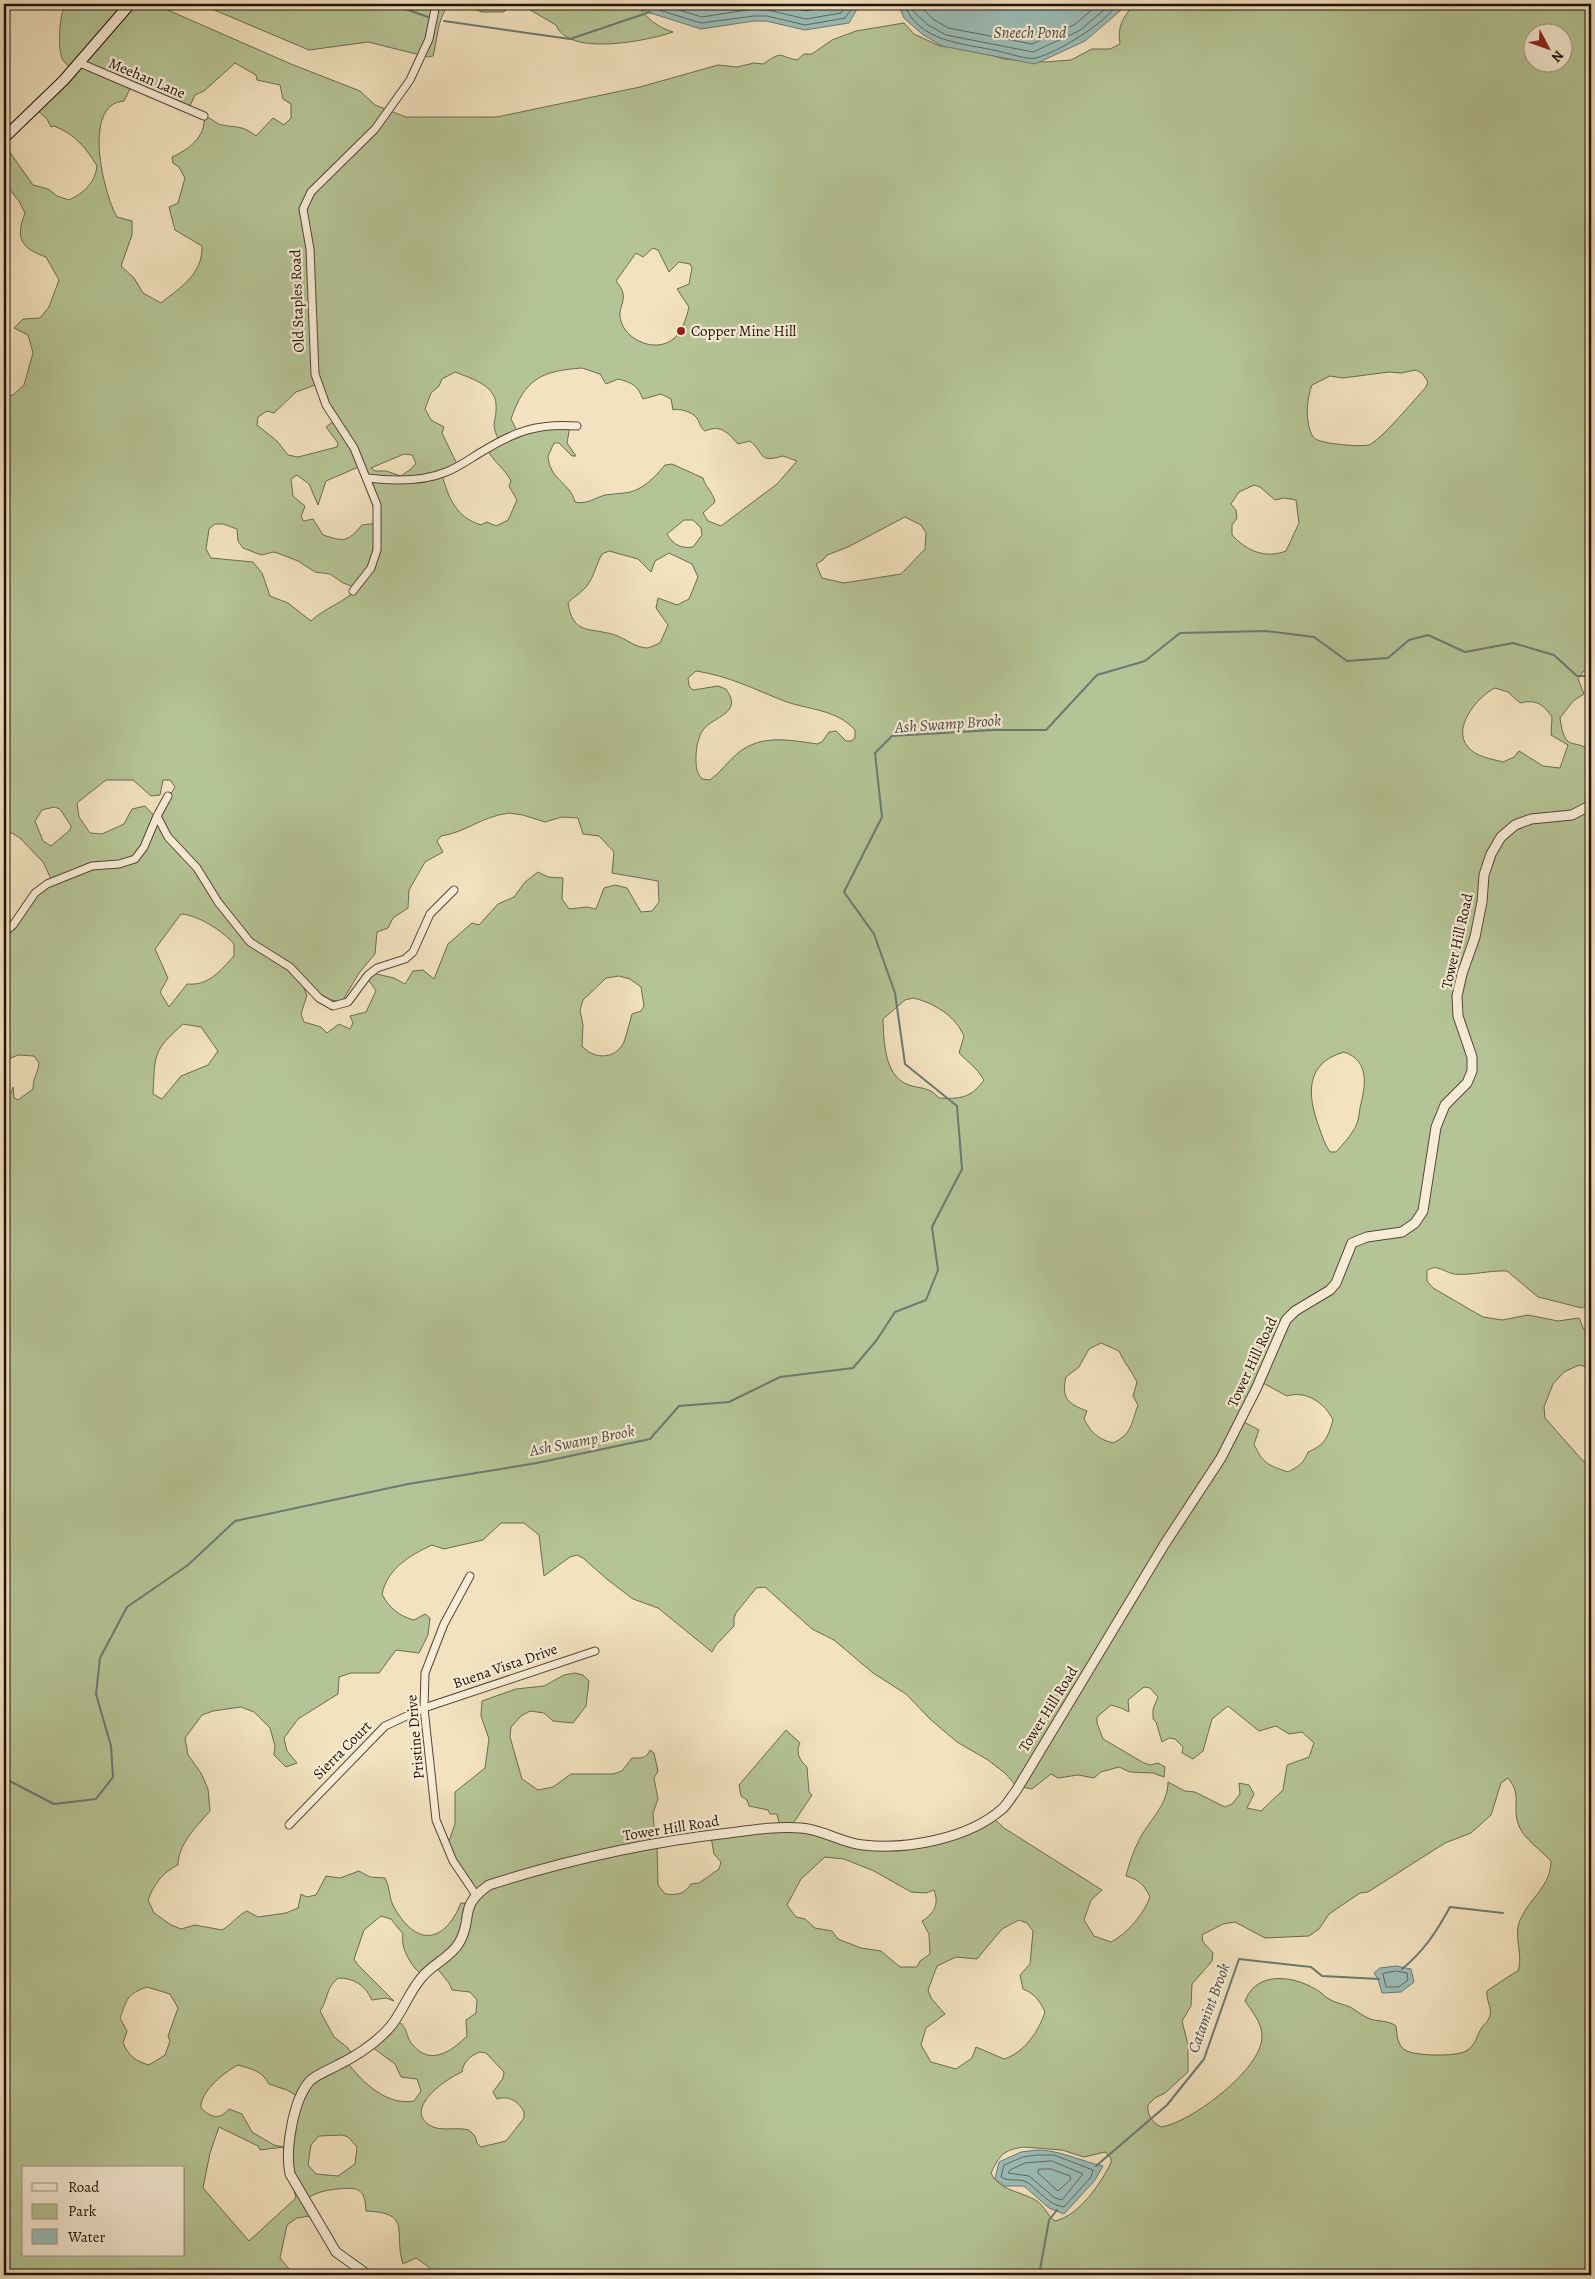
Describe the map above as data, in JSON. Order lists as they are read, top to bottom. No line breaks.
{"streets":{"street":["Meehan Lane","Old Staples Road","Tower Hill Road","Buena Vista Drive","Pristine Drive","Sierra Court"]},"crossings":[["Tower Hill Road","Pristine Drive"],["Buena Vista Drive","Pristine Drive"],["Buena Vista Drive","Sierra Court"],["Pristine Drive","Sierra Court"]],"water":["Sneech Pond","Ash Swamp Brook","Catamint Brook"],"places":["Copper Mine Hill"],"legend":["Road","Park","Water"],"north":"bottom right"}
